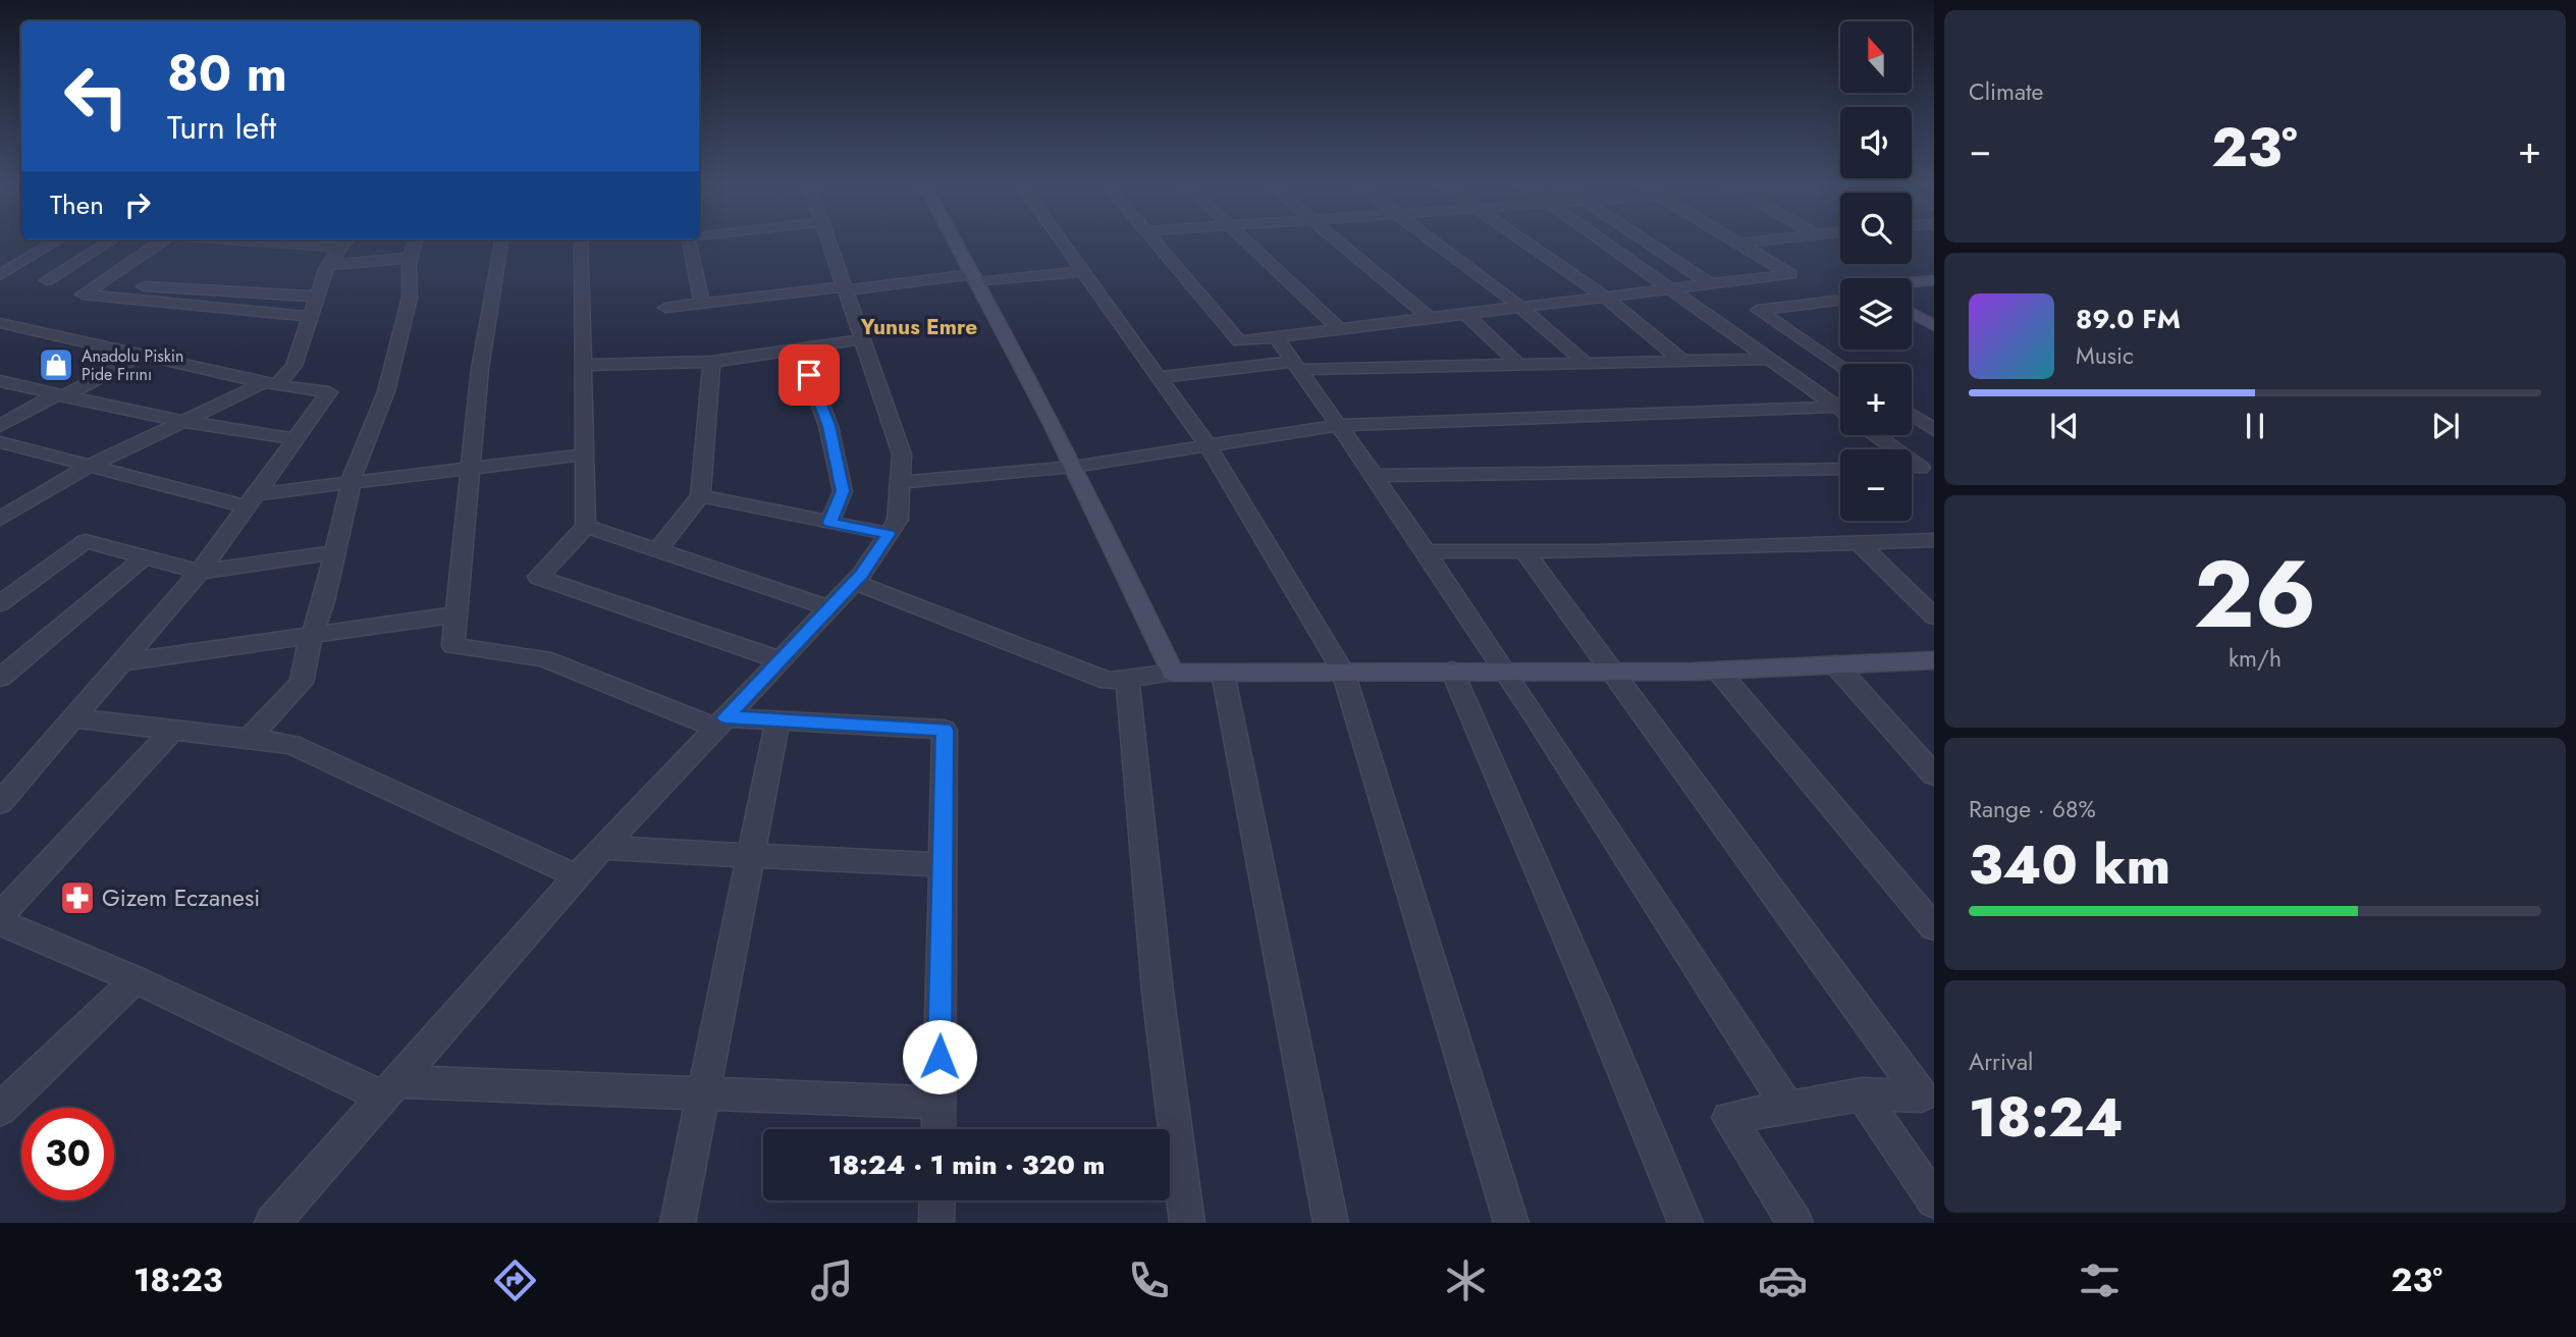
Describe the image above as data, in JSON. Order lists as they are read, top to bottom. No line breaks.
{"districts":["Yunus Emre"],"places":{"shop":["Anadolu Piskin Pide Fırını"],"pharmacy":["Gizem Eczanesi"]},"north":"top","page":{"tile":["Climate",["26","km/h"],["Range · 68%","340 km"],["Arrival","18:24"]],"map_buttons":["+","−"],"turn":["80 m","Turn left"],"heat":["−","23°","+"],"then":"Then","song":["89.0 FM","Music"],"limit":"30","trip":"18:24 · 1 min · 320 m","tabs":["18:23","23°"]}}
